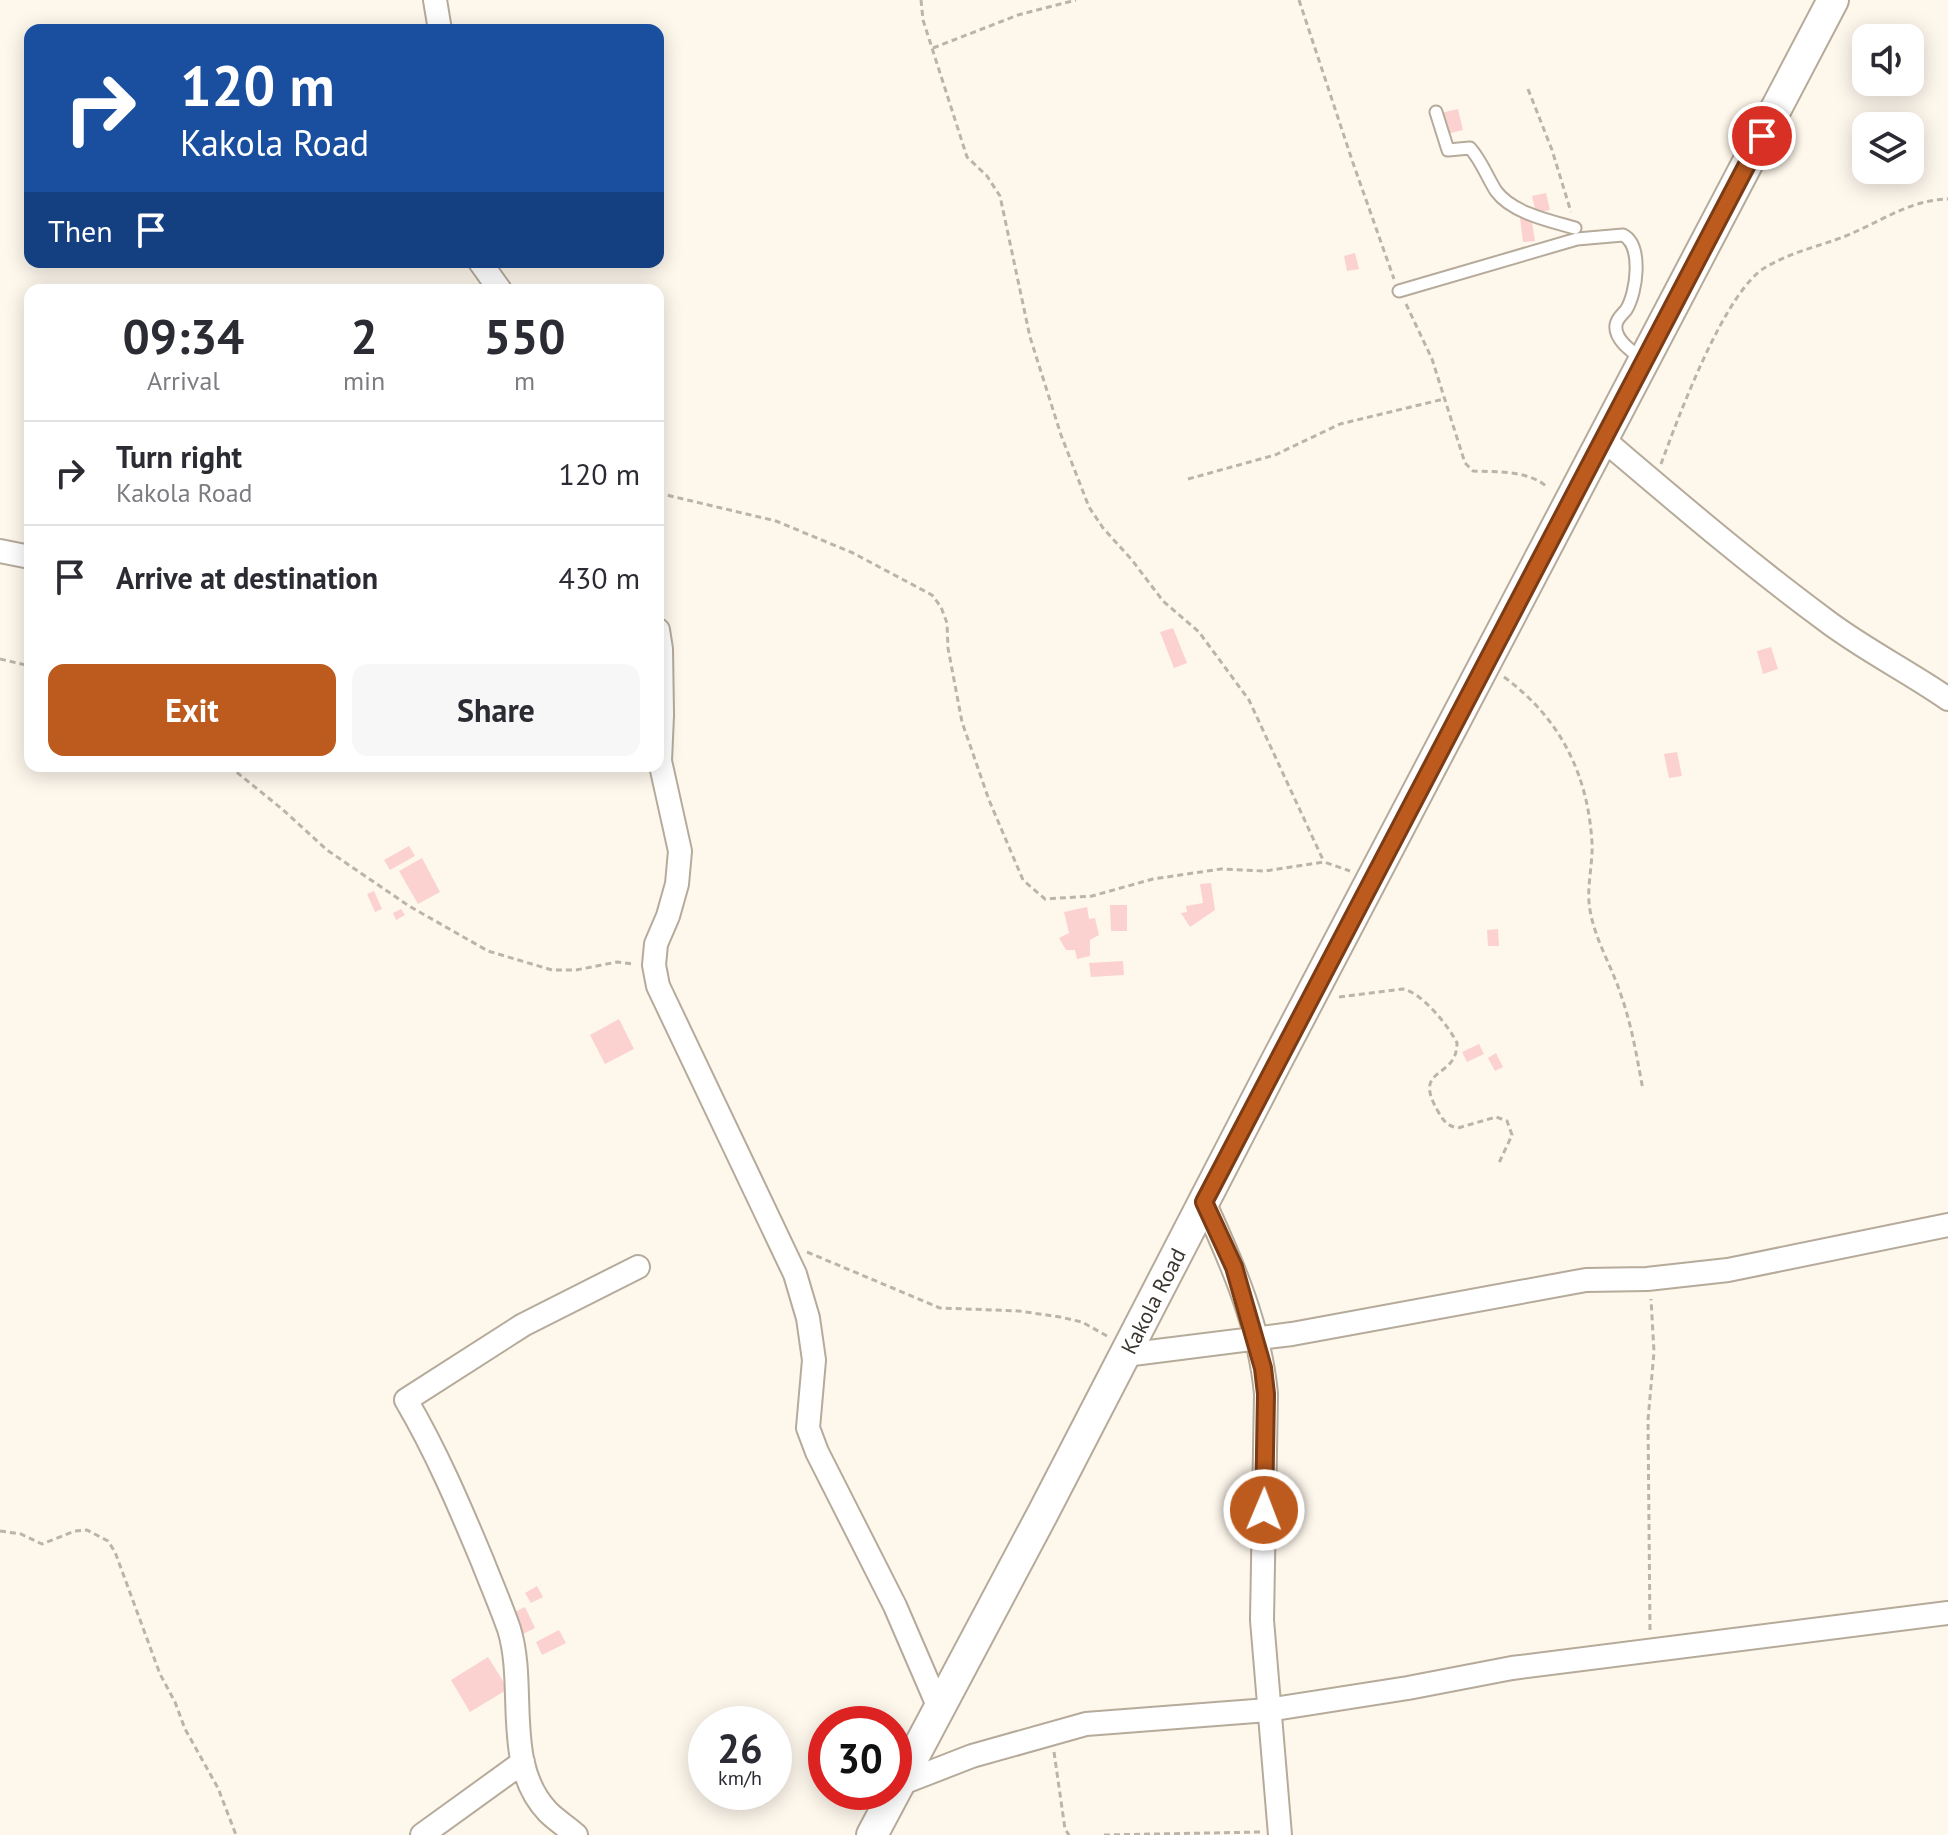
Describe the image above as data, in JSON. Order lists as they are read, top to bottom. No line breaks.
{"streets":{"main road":["Kakola Road"]},"page":{"turn":["120 m","Kakola Road"],"then":"Then","eta":["09:34","Arrival","2","min","550","m"],"list":[{"name":"Turn right","note":"Kakola Road","value":"120 m"},{"name":"Arrive at destination","value":"430 m"}],"buttons":["Exit","Share"],"speed":"26 km/h","limit":"30"}}
